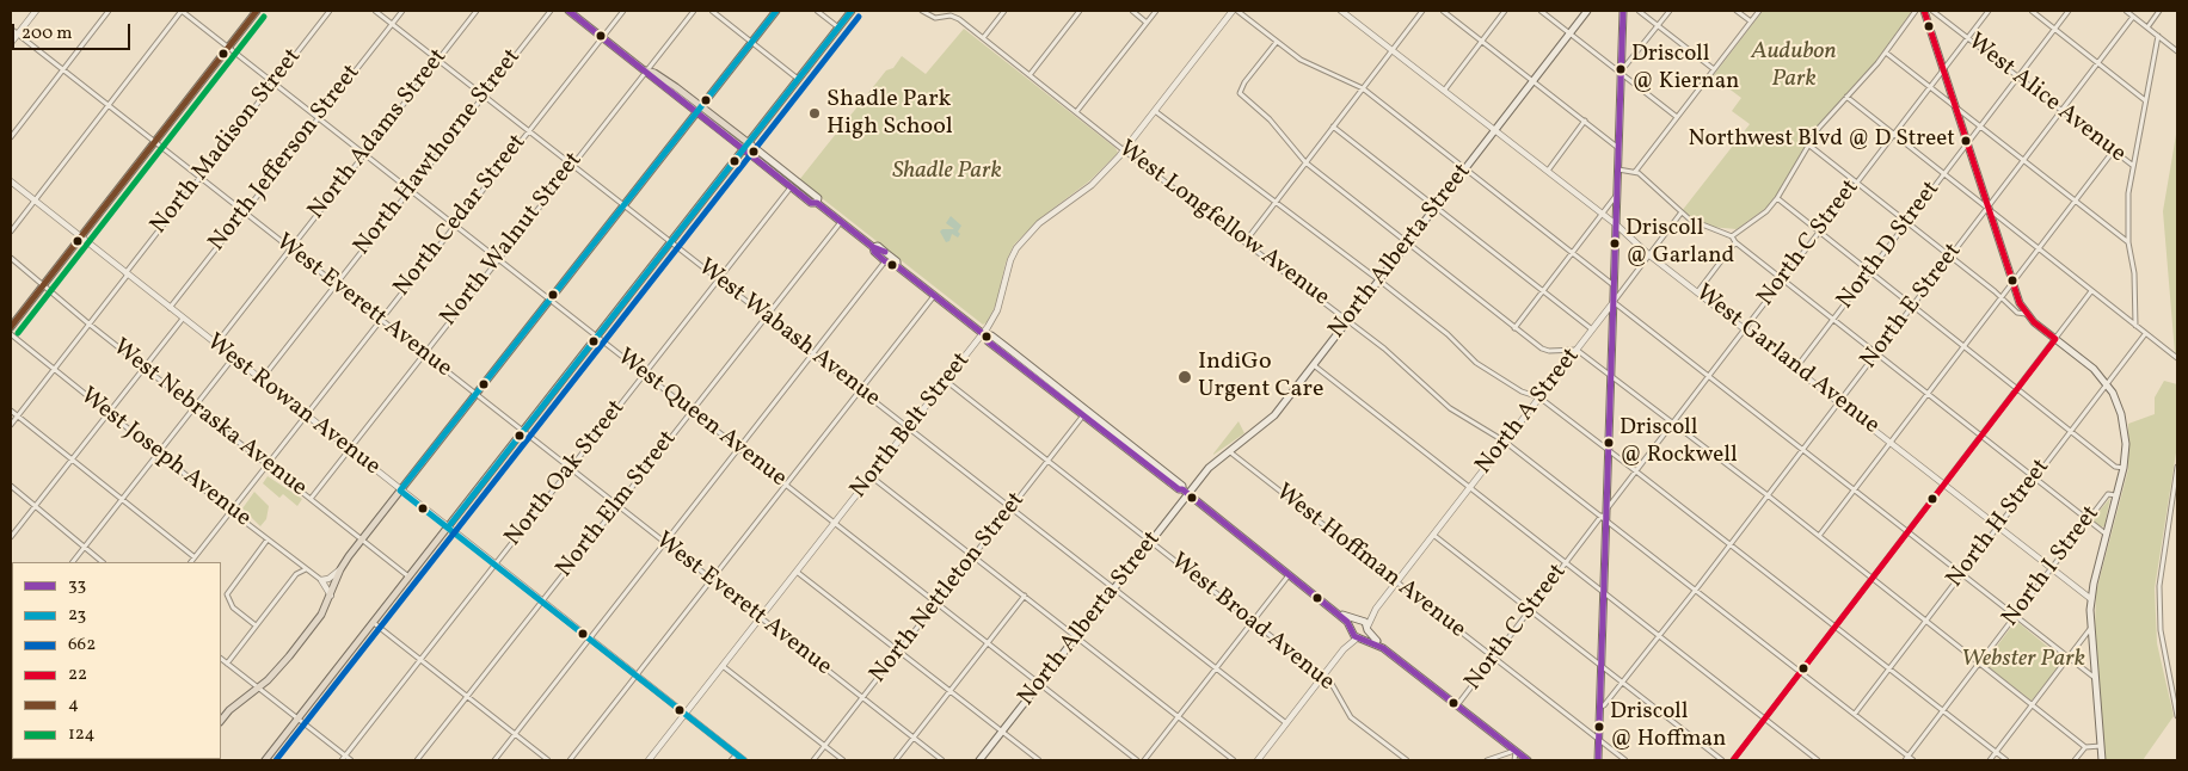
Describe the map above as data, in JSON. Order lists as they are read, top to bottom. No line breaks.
{"streets":{"main road":["North Alberta Street"],"street":["West Alice Avenue","North Adams Street","North Madison Street","North Hawthorne Street","North Jefferson Street","North Cedar Street","West Longfellow Avenue","North Walnut Street","North C Street","North D Street","West Everett Avenue","North E Street","West Wabash Avenue","West Garland Avenue","West Rowan Avenue","North A Street","West Nebraska Avenue","West Queen Avenue","North Belt Street","West Joseph Avenue","North Oak Street","North Elm Street","North H Street","West Hoffman Avenue","North I Street","North Nettleton Street","West Broad Avenue"]},"crossings":[["West Alice Avenue","North C Street"],["West Alice Avenue","North D Street"],["West Alice Avenue","North E Street"],["North Adams Street","West Everett Avenue"],["North Adams Street","West Wabash Avenue"],["North Adams Street","West Rowan Avenue"],["North Adams Street","West Queen Avenue"],["North Madison Street","West Everett Avenue"],["North Madison Street","West Rowan Avenue"],["North Madison Street","West Nebraska Avenue"],["North Madison Street","West Queen Avenue"],["North Madison Street","West Joseph Avenue"],["North Hawthorne Street","West Everett Avenue"],["North Hawthorne Street","West Wabash Avenue"],["North Hawthorne Street","West Rowan Avenue"],["North Hawthorne Street","West Queen Avenue"],["North Jefferson Street","West Everett Avenue"],["North Jefferson Street","West Wabash Avenue"],["North Jefferson Street","West Rowan Avenue"],["North Jefferson Street","West Queen Avenue"],["North Cedar Street","West Everett Avenue"],["North Cedar Street","West Wabash Avenue"],["North Cedar Street","West Rowan Avenue"],["North Cedar Street","West Nebraska Avenue"],["North Cedar Street","West Queen Avenue"],["North Cedar Street","West Joseph Avenue"],["West Longfellow Avenue","North C Street"],["West Longfellow Avenue","North Alberta Street"],["West Longfellow Avenue","North E Street"],["West Longfellow Avenue","North A Street"],["West Longfellow Avenue","North Belt Street"],["West Longfellow Avenue","North H Street"],["West Longfellow Avenue","North I Street"],["North Walnut Street","West Everett Avenue"],["North Walnut Street","West Wabash Avenue"],["North Walnut Street","West Rowan Avenue"],["North Walnut Street","West Nebraska Avenue"],["North Walnut Street","West Queen Avenue"],["North C Street","West Garland Avenue"],["North C Street","West Hoffman Avenue"],["North D Street","West Garland Avenue"],["North Alberta Street","West Wabash Avenue"],["North Alberta Street","West Garland Avenue"],["North Alberta Street","West Queen Avenue"],["North Alberta Street","West Hoffman Avenue"],["North Alberta Street","West Broad Avenue"],["West Everett Avenue","North Belt Street"],["West Everett Avenue","North Oak Street"],["West Everett Avenue","North Elm Street"],["West Everett Avenue","North Nettleton Street"],["North E Street","West Garland Avenue"],["West Wabash Avenue","North Belt Street"],["West Wabash Avenue","North Oak Street"],["West Wabash Avenue","North Elm Street"],["West Wabash Avenue","North Nettleton Street"],["West Garland Avenue","North A Street"],["West Garland Avenue","North H Street"],["West Garland Avenue","North I Street"],["West Rowan Avenue","North Belt Street"],["West Rowan Avenue","North Oak Street"],["West Rowan Avenue","North Elm Street"],["North A Street","West Hoffman Avenue"],["West Queen Avenue","North Belt Street"],["West Queen Avenue","North Oak Street"],["West Queen Avenue","North Elm Street"],["West Queen Avenue","North Nettleton Street"],["North Belt Street","West Broad Avenue"],["North Nettleton Street","West Broad Avenue"]],"parks":["Audubon Park","Shadle Park","Webster Park"],"places":["Driscoll @ Kiernan","Shadle Park High School","Northwest Blvd @ D Street","Driscoll @ Garland","IndiGo Urgent Care","Driscoll @ Rockwell","Driscoll @ Hoffman"],"lines":["transit line 33","transit line 23","transit line 22","transit line 4","transit line 662","transit line 124"],"legend":["33","23","662","22","4","124"],"scale_bar":"200 m"}
